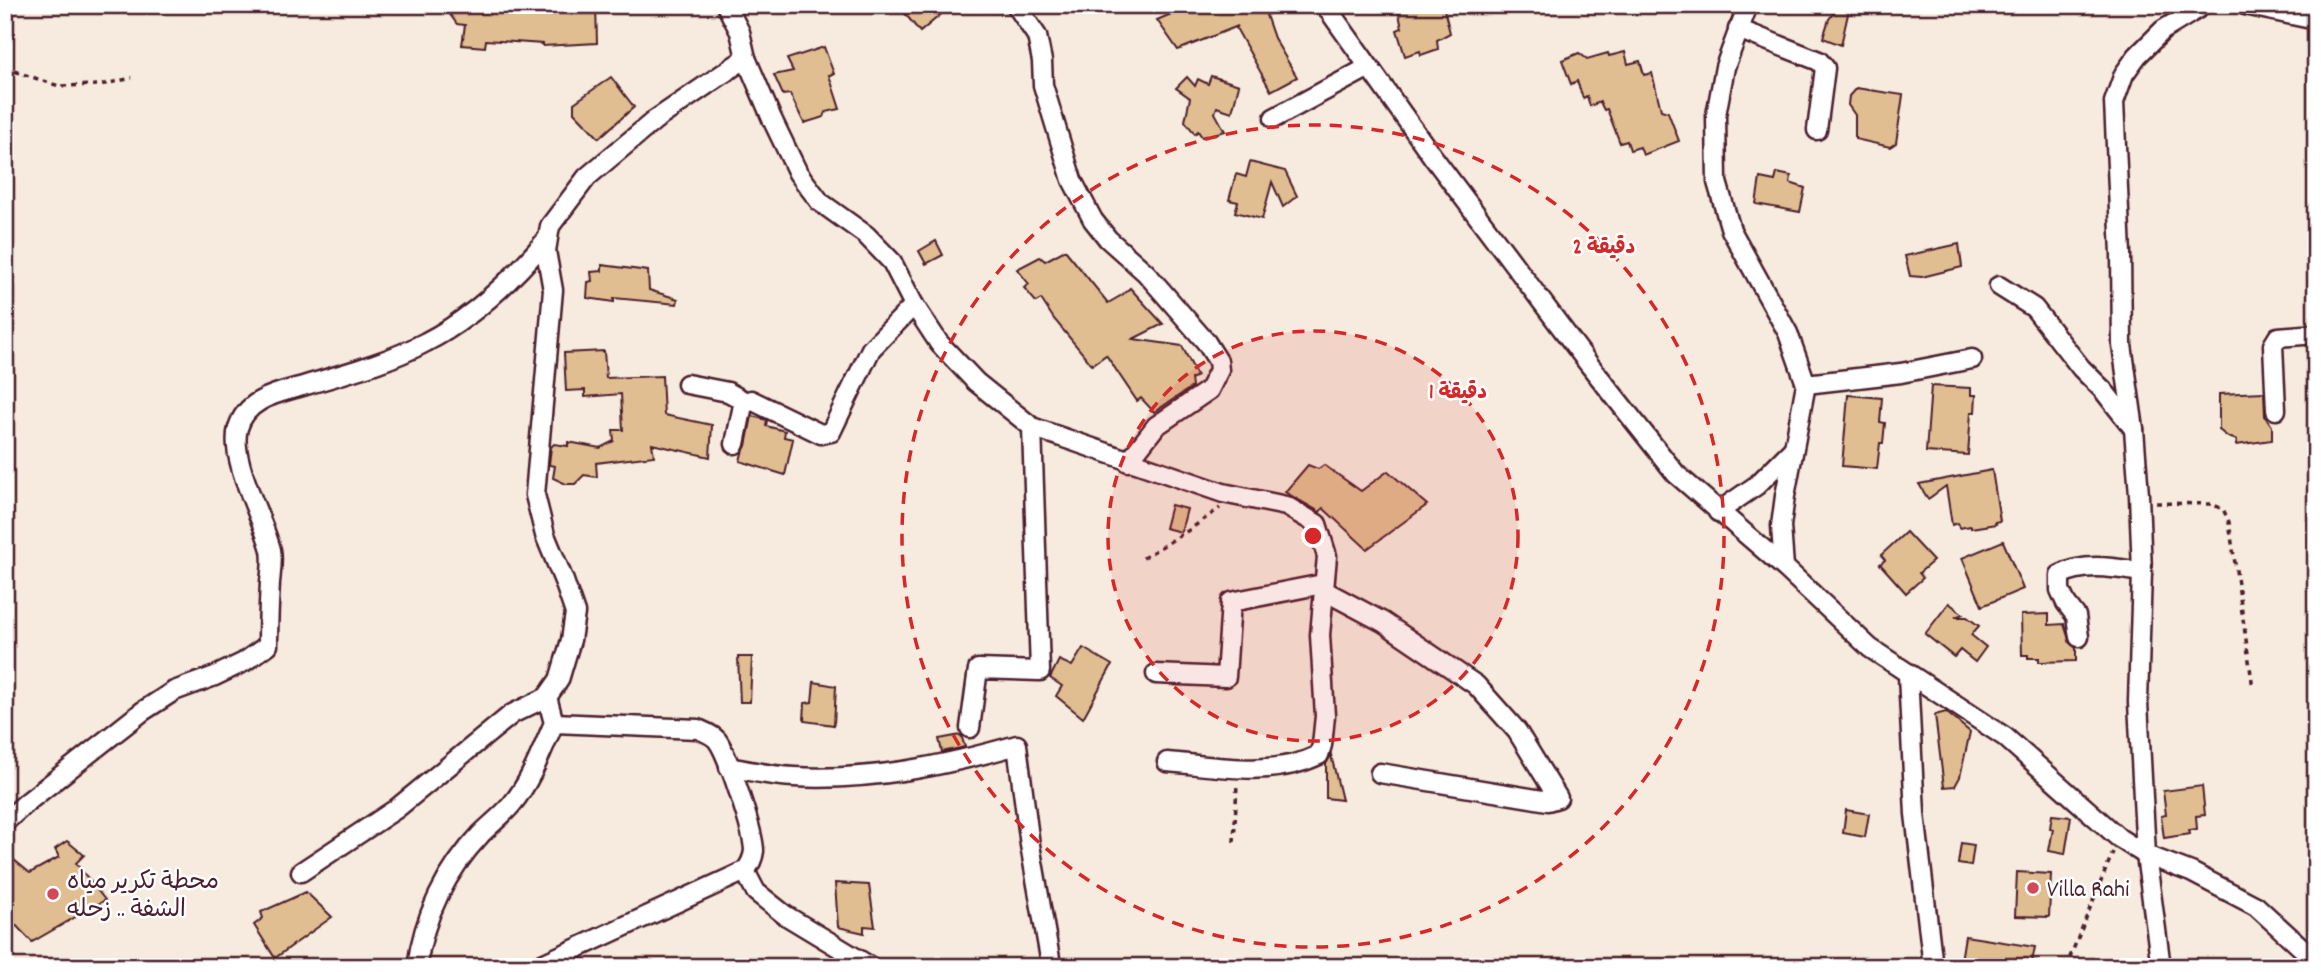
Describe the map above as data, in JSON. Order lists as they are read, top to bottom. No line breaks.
{"places":["Villa Rahi","محطة تكرير مياه الشفة .. زحله"],"rings":["2 دقيقة","1 دقيقة"]}
